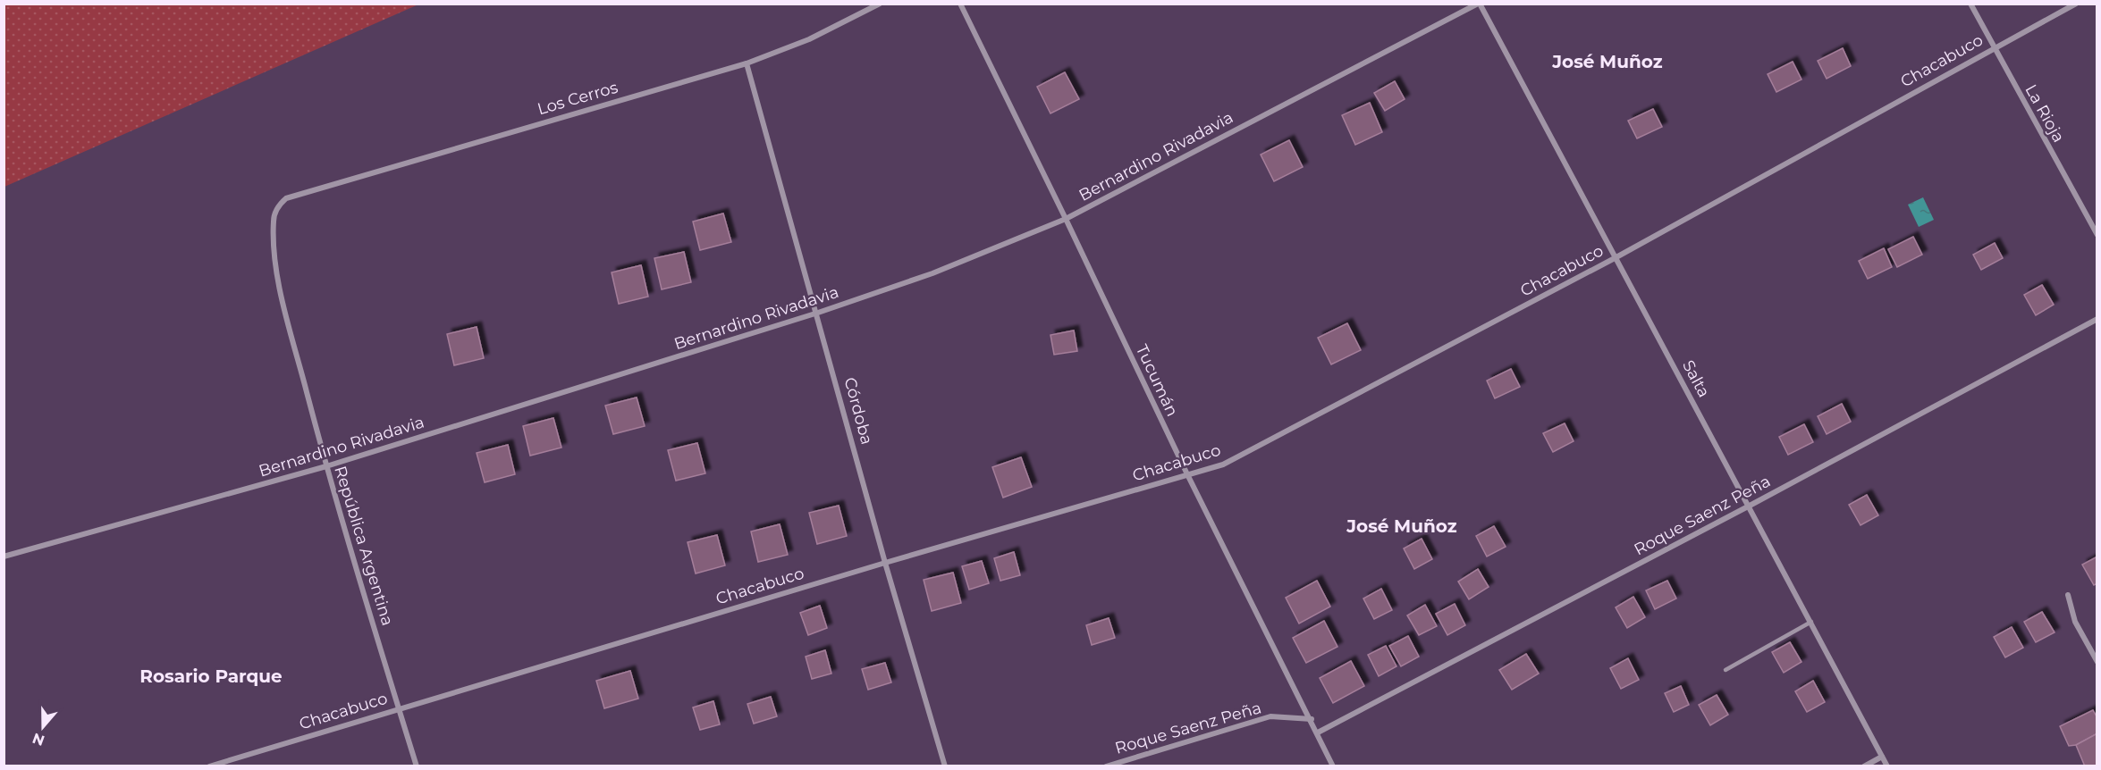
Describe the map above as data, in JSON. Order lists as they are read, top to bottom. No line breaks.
{"streets":{"street":["Chacabuco","Los Cerros","La Rioja","Bernardino Rivadavia","Salta","Tucumán","Córdoba","Roque Saenz Peña","República Argentina"]},"crossings":[["Chacabuco","La Rioja"],["Chacabuco","Salta"],["Chacabuco","Tucumán"],["Chacabuco","Córdoba"],["Chacabuco","República Argentina"],["Los Cerros","Córdoba"],["Los Cerros","República Argentina"],["Bernardino Rivadavia","Salta"],["Bernardino Rivadavia","Tucumán"],["Bernardino Rivadavia","Córdoba"],["Bernardino Rivadavia","República Argentina"],["Salta","Roque Saenz Peña"],["Tucumán","Roque Saenz Peña"]],"districts":["José Muñoz","José Muñoz","Rosario Parque"],"north":"bottom"}
